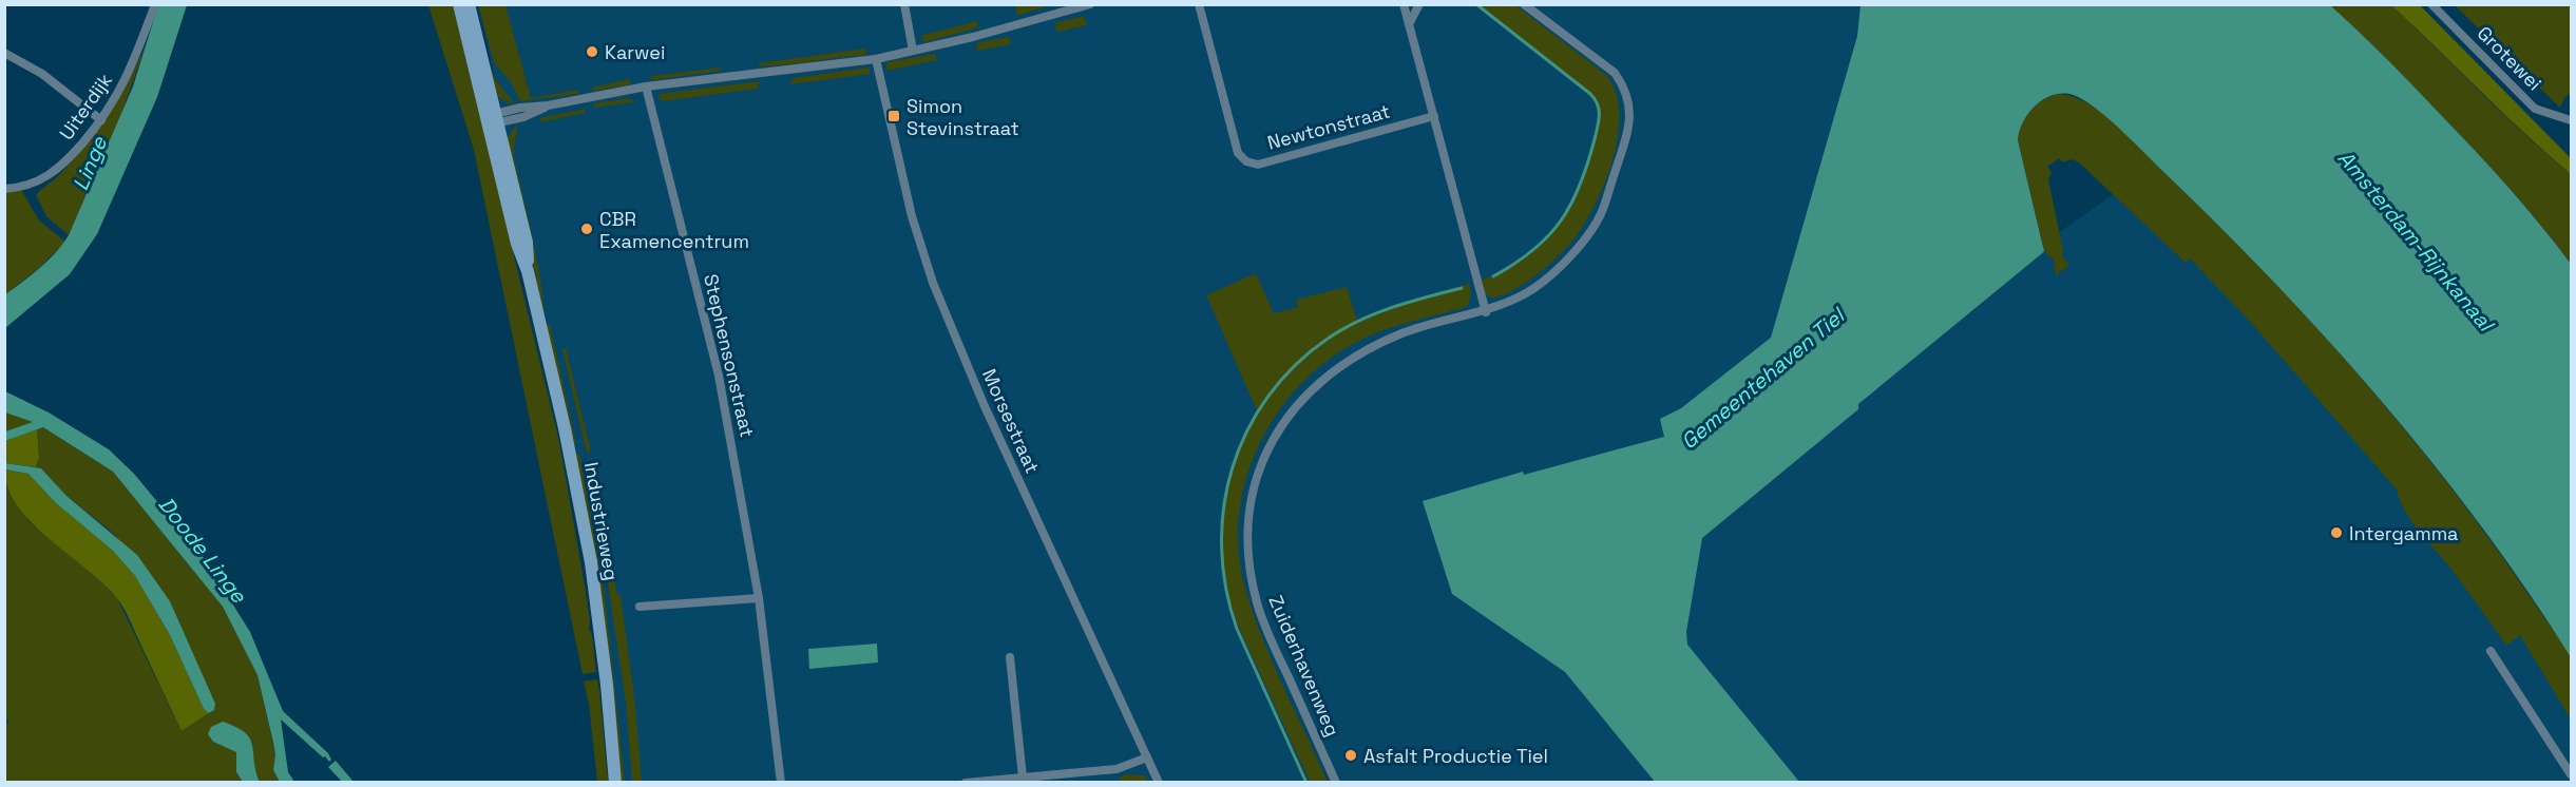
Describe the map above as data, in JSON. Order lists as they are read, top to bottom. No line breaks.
{"streets":{"main road":["Industrieweg"],"street":["Grotewei","Uiterdijk","Newtonstraat","Stephensonstraat","Morsestraat","Zuiderhavenweg"]},"water":["Linge","Amsterdam-Rijnkanaal","Gemeentehaven Tiel","Doode Linge"],"places":{"other":["Karwei","CBR Examencentrum","Intergamma","Asfalt Productie Tiel"],"transit":["Simon Stevinstraat"]}}
